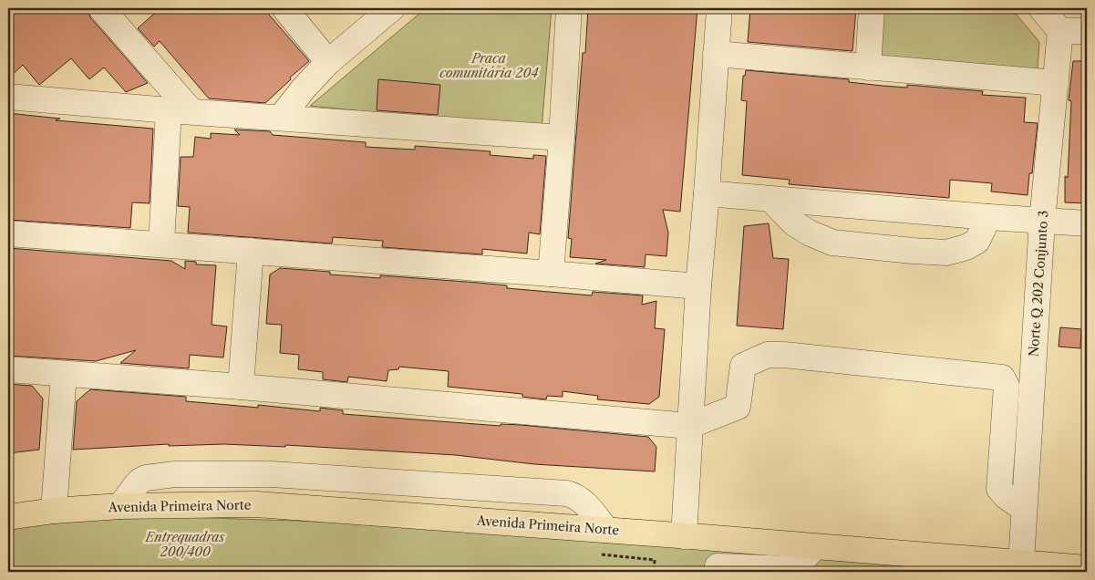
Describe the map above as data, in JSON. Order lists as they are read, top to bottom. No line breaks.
{"streets":{"main road":["Avenida Primeira Norte"],"street":["Norte Q 202 Conjunto 3"]},"crossings":[["Norte Q 202 Conjunto 3","Avenida Primeira Norte"]],"parks":["Praça comunitária 204","Entrequadras 200/400"]}
